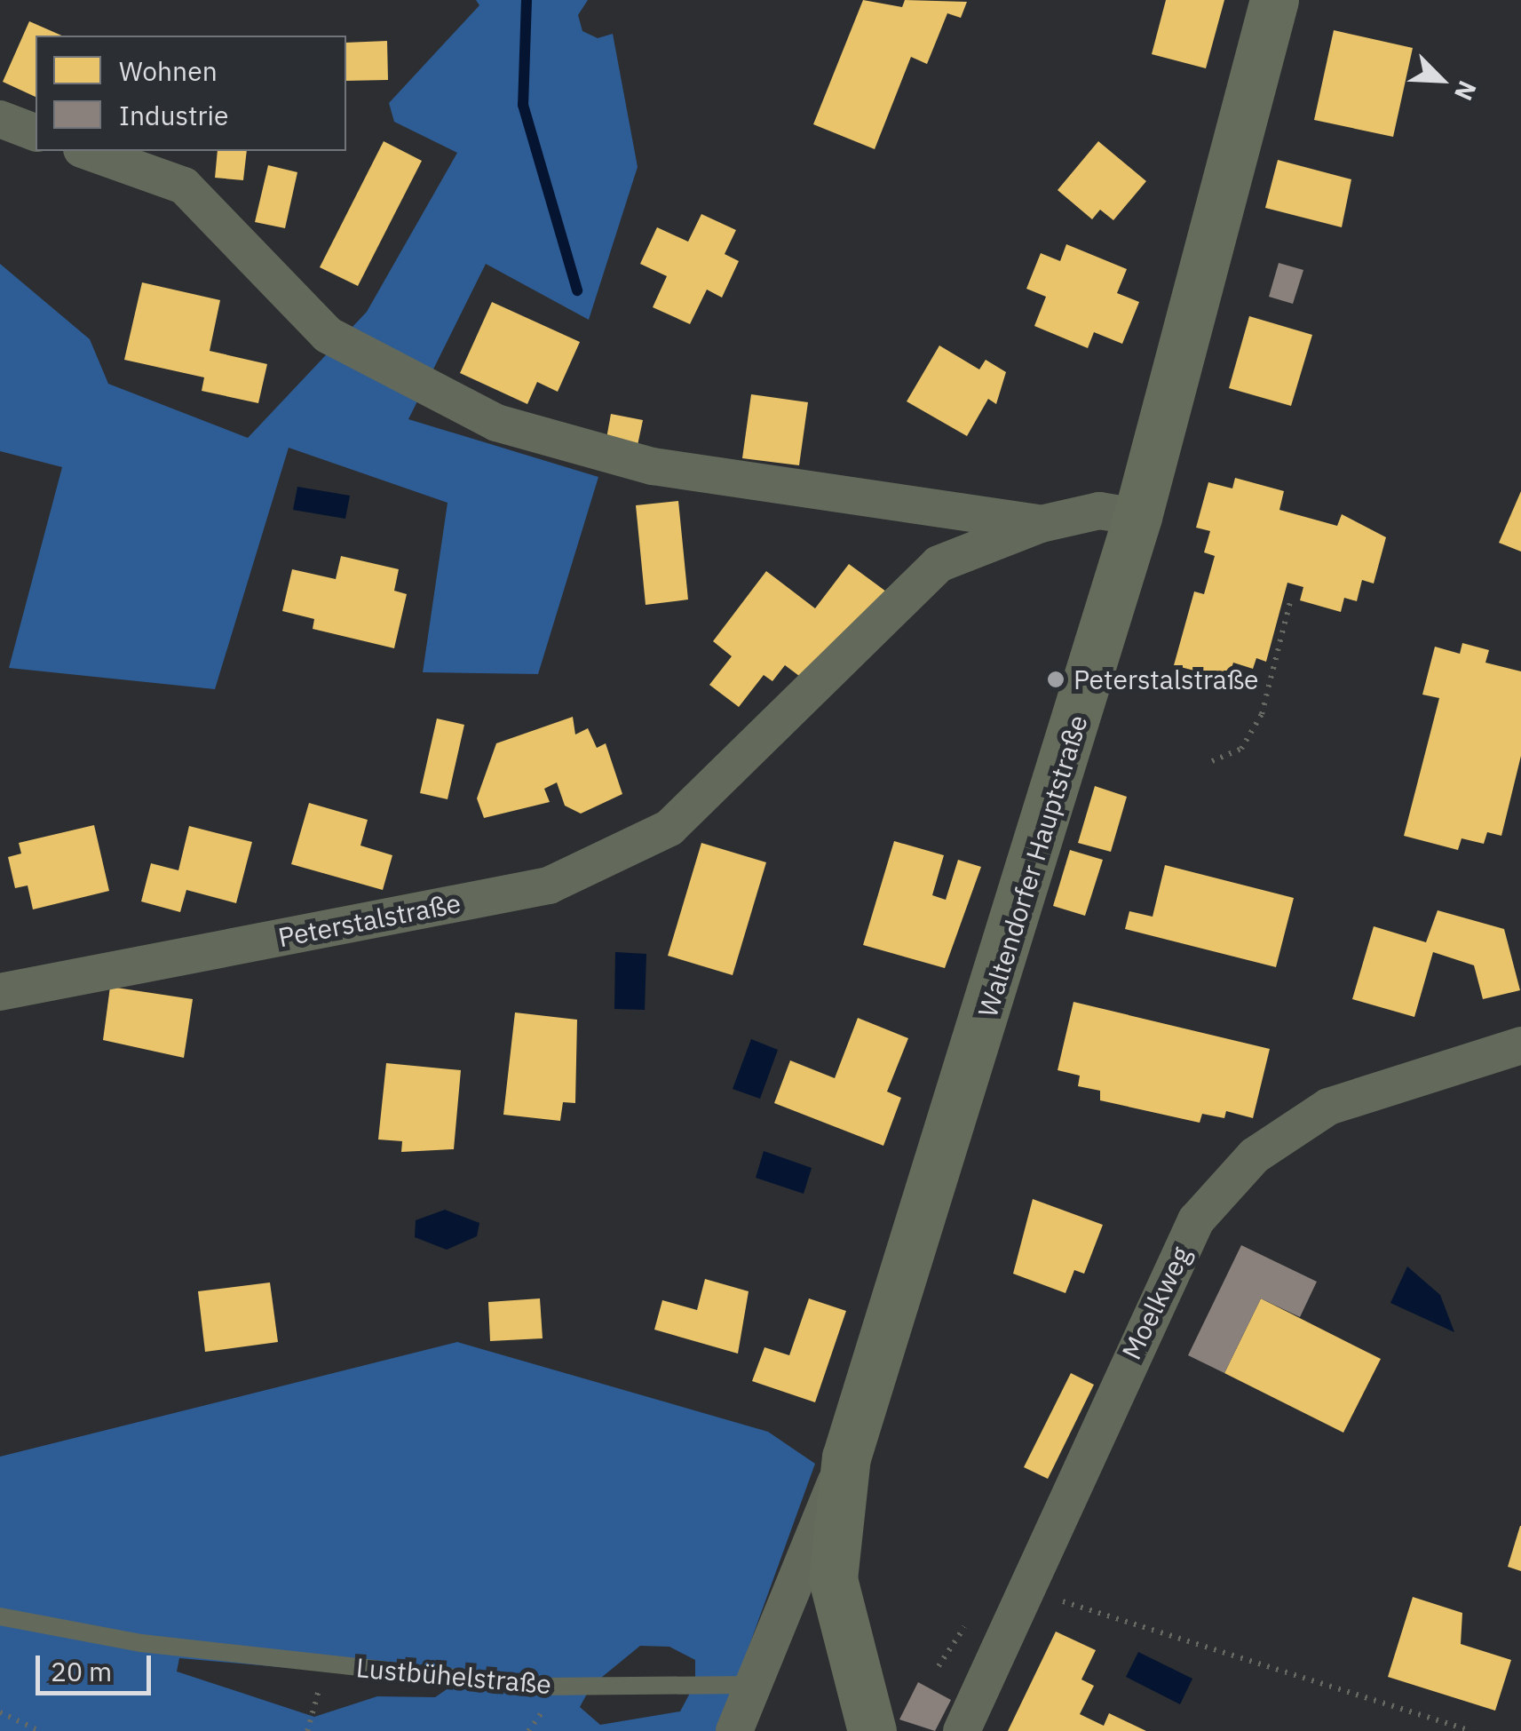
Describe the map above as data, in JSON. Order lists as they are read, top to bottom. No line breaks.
{"streets":{"main road":["Waltendorfer Hauptstraße"],"street":["Peterstalstraße","Moelkweg"],"lane":["Lustbühelstraße"]},"crossings":[["Waltendorfer Hauptstraße","Peterstalstraße"]],"places":["Peterstalstraße"],"legend":["Wohnen","Industrie"],"scale_bar":"20 m","north":"bottom right"}
